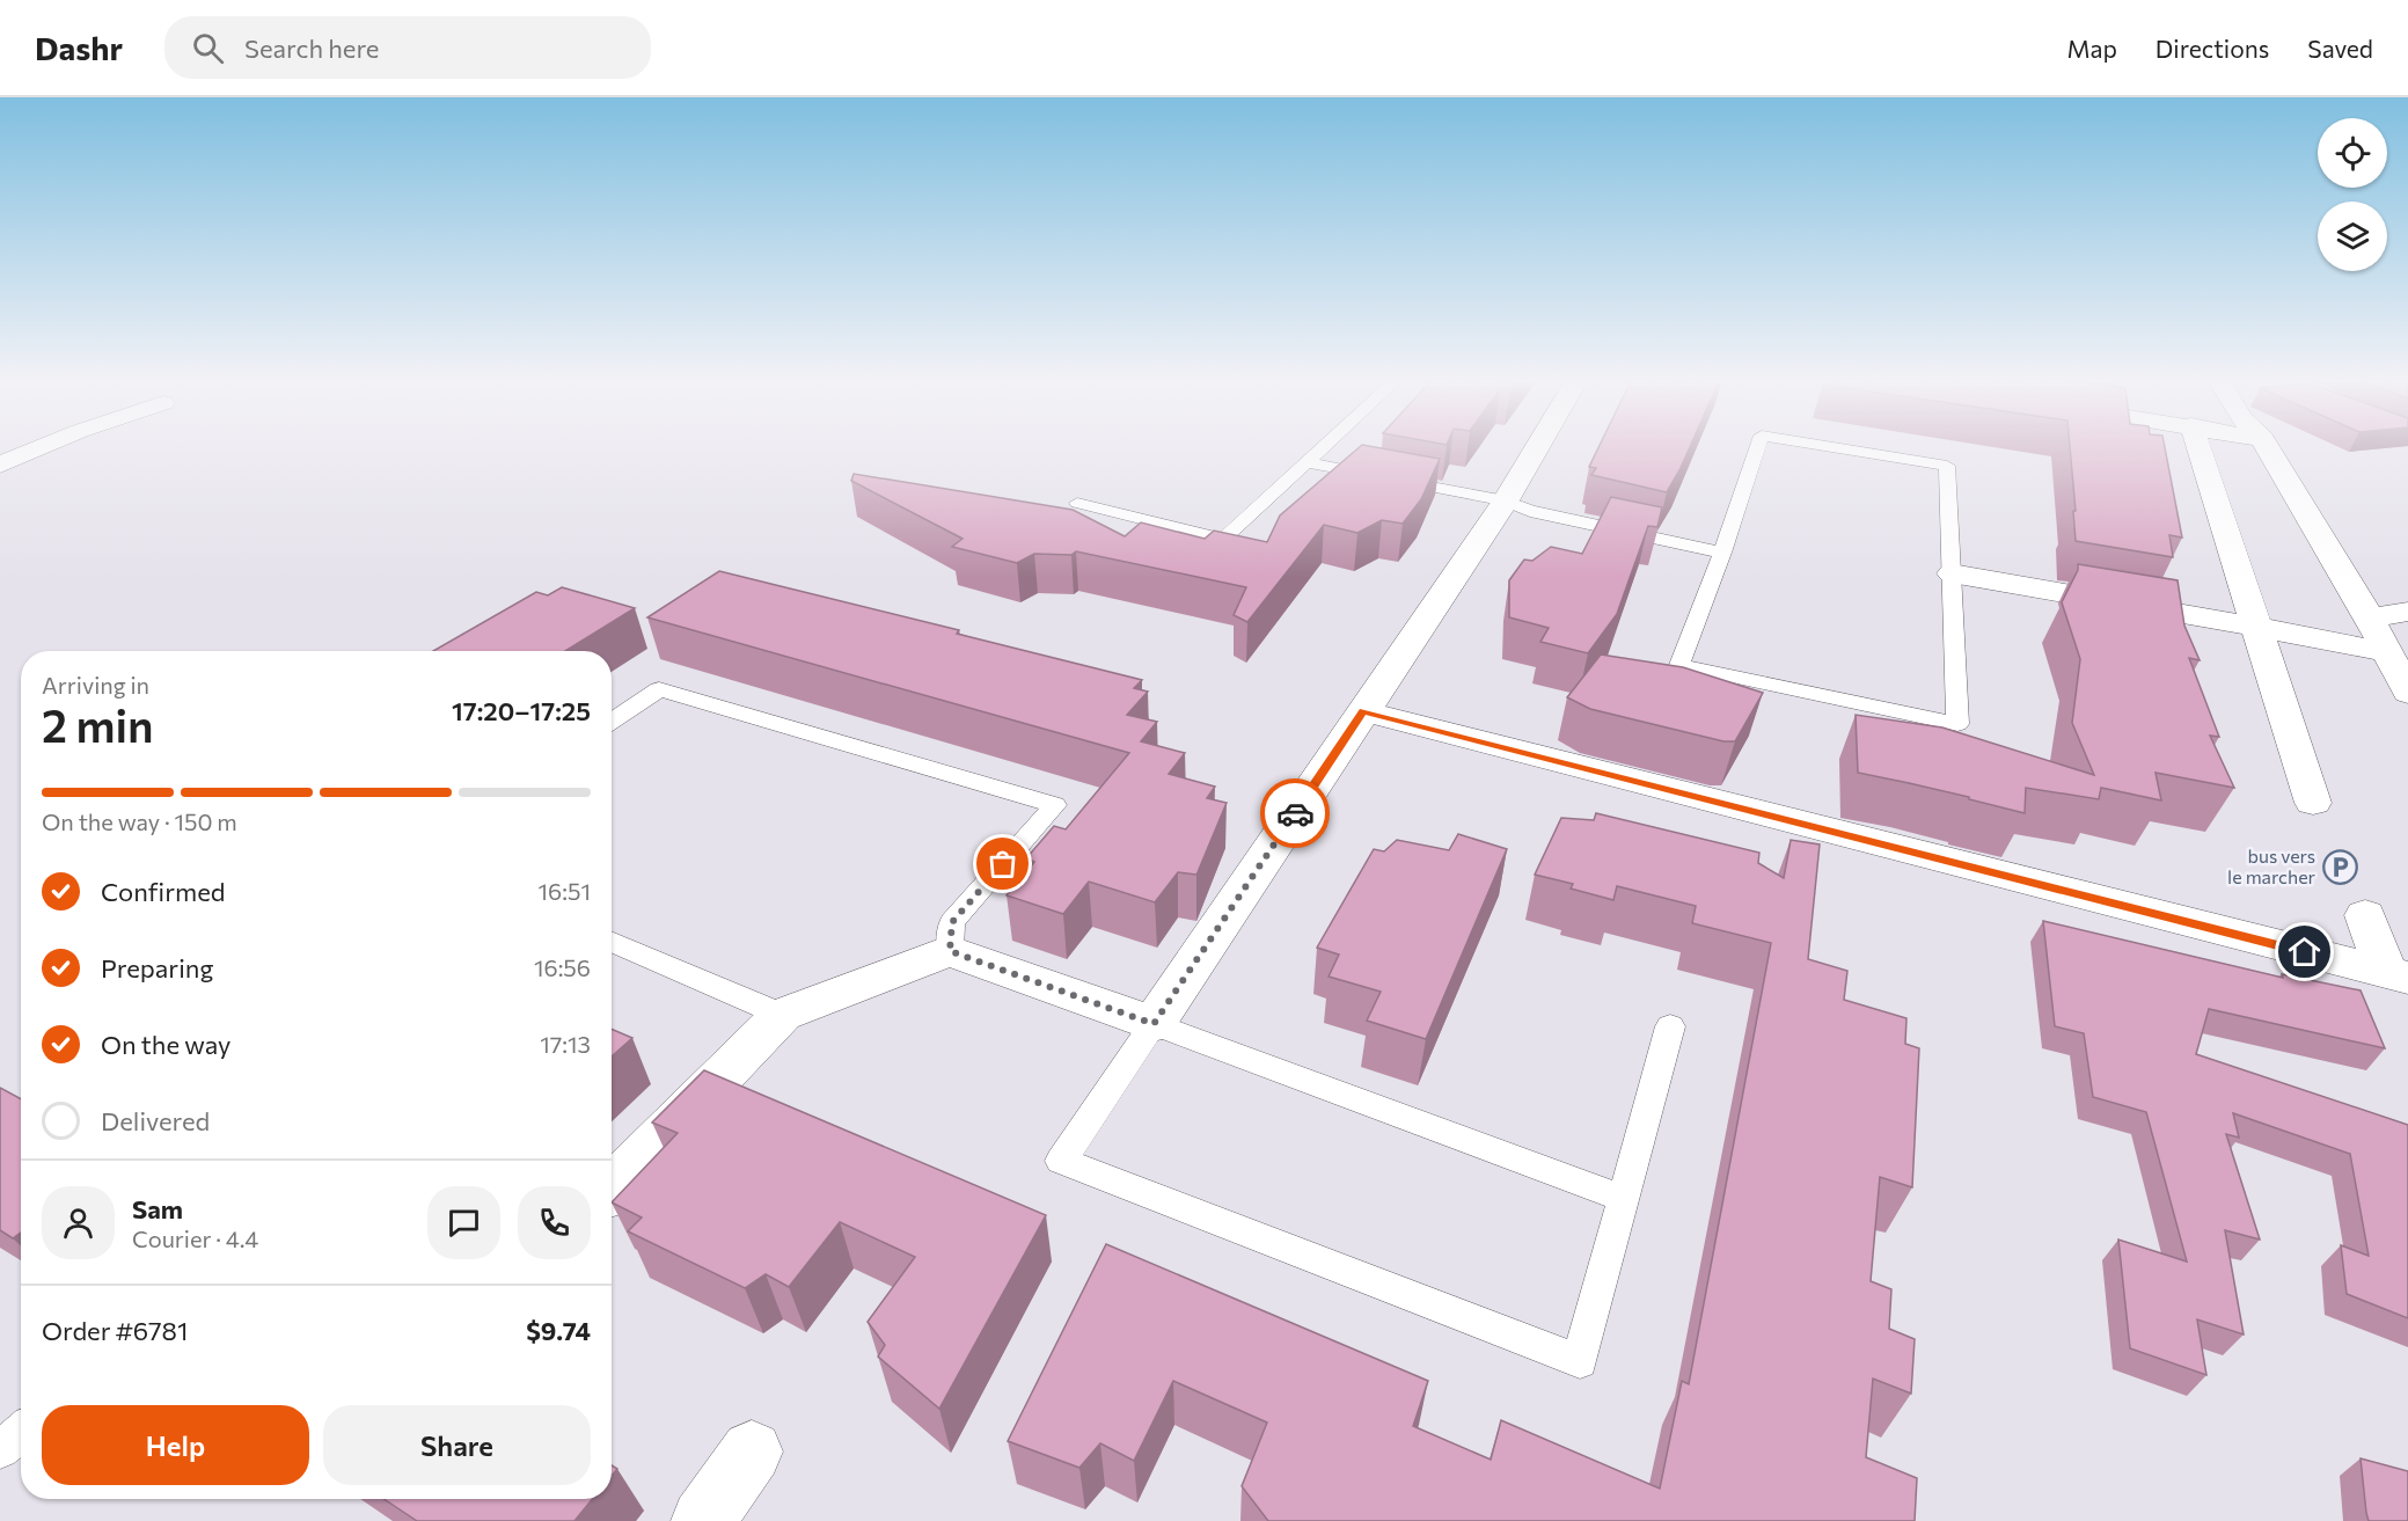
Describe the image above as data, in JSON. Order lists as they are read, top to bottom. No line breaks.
{"places":{"parking":["bus vers le marcher"]},"page":{"header":"Dashr","search":"Search here","nav":["Map","Directions","Saved"],"heading":["2 min","Arriving in","17:20–17:25"],"panel":["Sam","Courier · 4.4","Order #6781","$9.74"],"bar":"On the way · 150 m","list":[["Confirmed","16:51"],["Preparing","16:56"],["On the way","17:13"],"Delivered"],"buttons":["Help","Share"]}}
